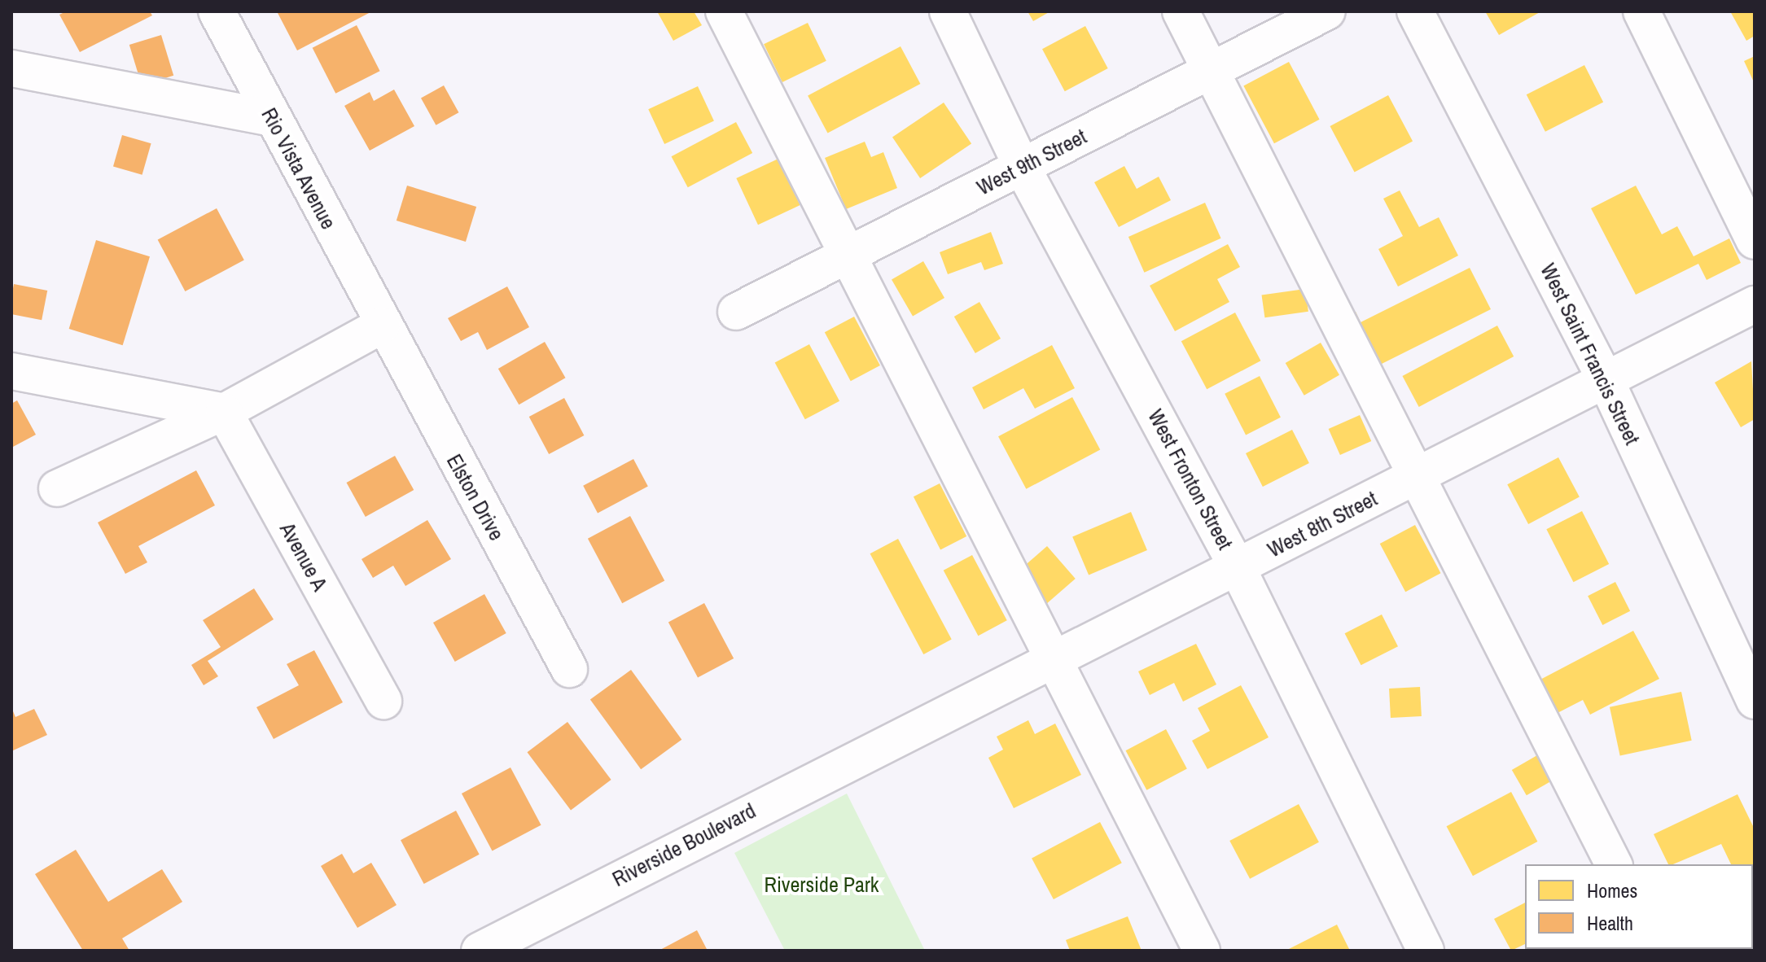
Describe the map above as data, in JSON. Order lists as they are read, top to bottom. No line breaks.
{"streets":{"street":["West 9th Street","Rio Vista Avenue","West Saint Francis Street","West Fronton Street","Elston Drive","West 8th Street","Avenue A","Riverside Boulevard"]},"crossings":[["West 9th Street","West Fronton Street"],["Rio Vista Avenue","Elston Drive"],["West Saint Francis Street","West 8th Street"],["West Fronton Street","West 8th Street"],["West 8th Street","Riverside Boulevard"]],"parks":["Riverside Park"],"legend":["Homes","Health"]}
